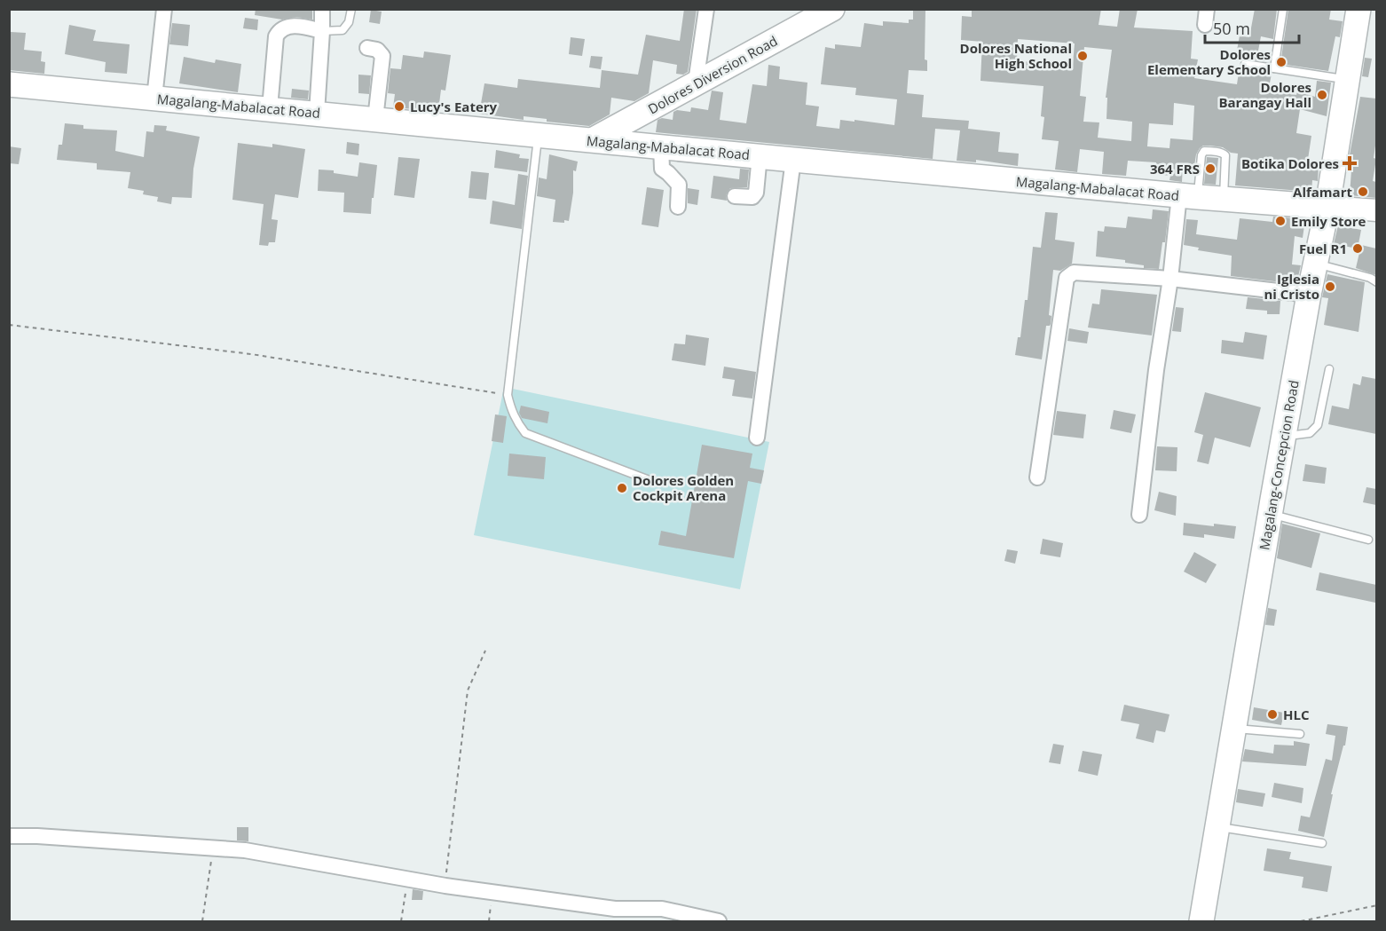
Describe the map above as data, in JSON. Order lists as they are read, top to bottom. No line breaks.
{"streets":{"main road":["Dolores Diversion Road","Magalang-Mabalacat Road","Magalang-Concepcion Road"]},"crossings":[["Dolores Diversion Road","Magalang-Mabalacat Road"],["Magalang-Mabalacat Road","Magalang-Concepcion Road"]],"places":{"other":["Dolores National High School","Dolores Elementary School","Dolores Barangay Hall","Lucy's Eatery","364 FRS","Alfamart","Emily Store","Fuel R1","Iglesia ni Cristo","Dolores Golden Cockpit Arena","HLC"],"health":["Botika Dolores"]},"scale_bar":"50 m"}
